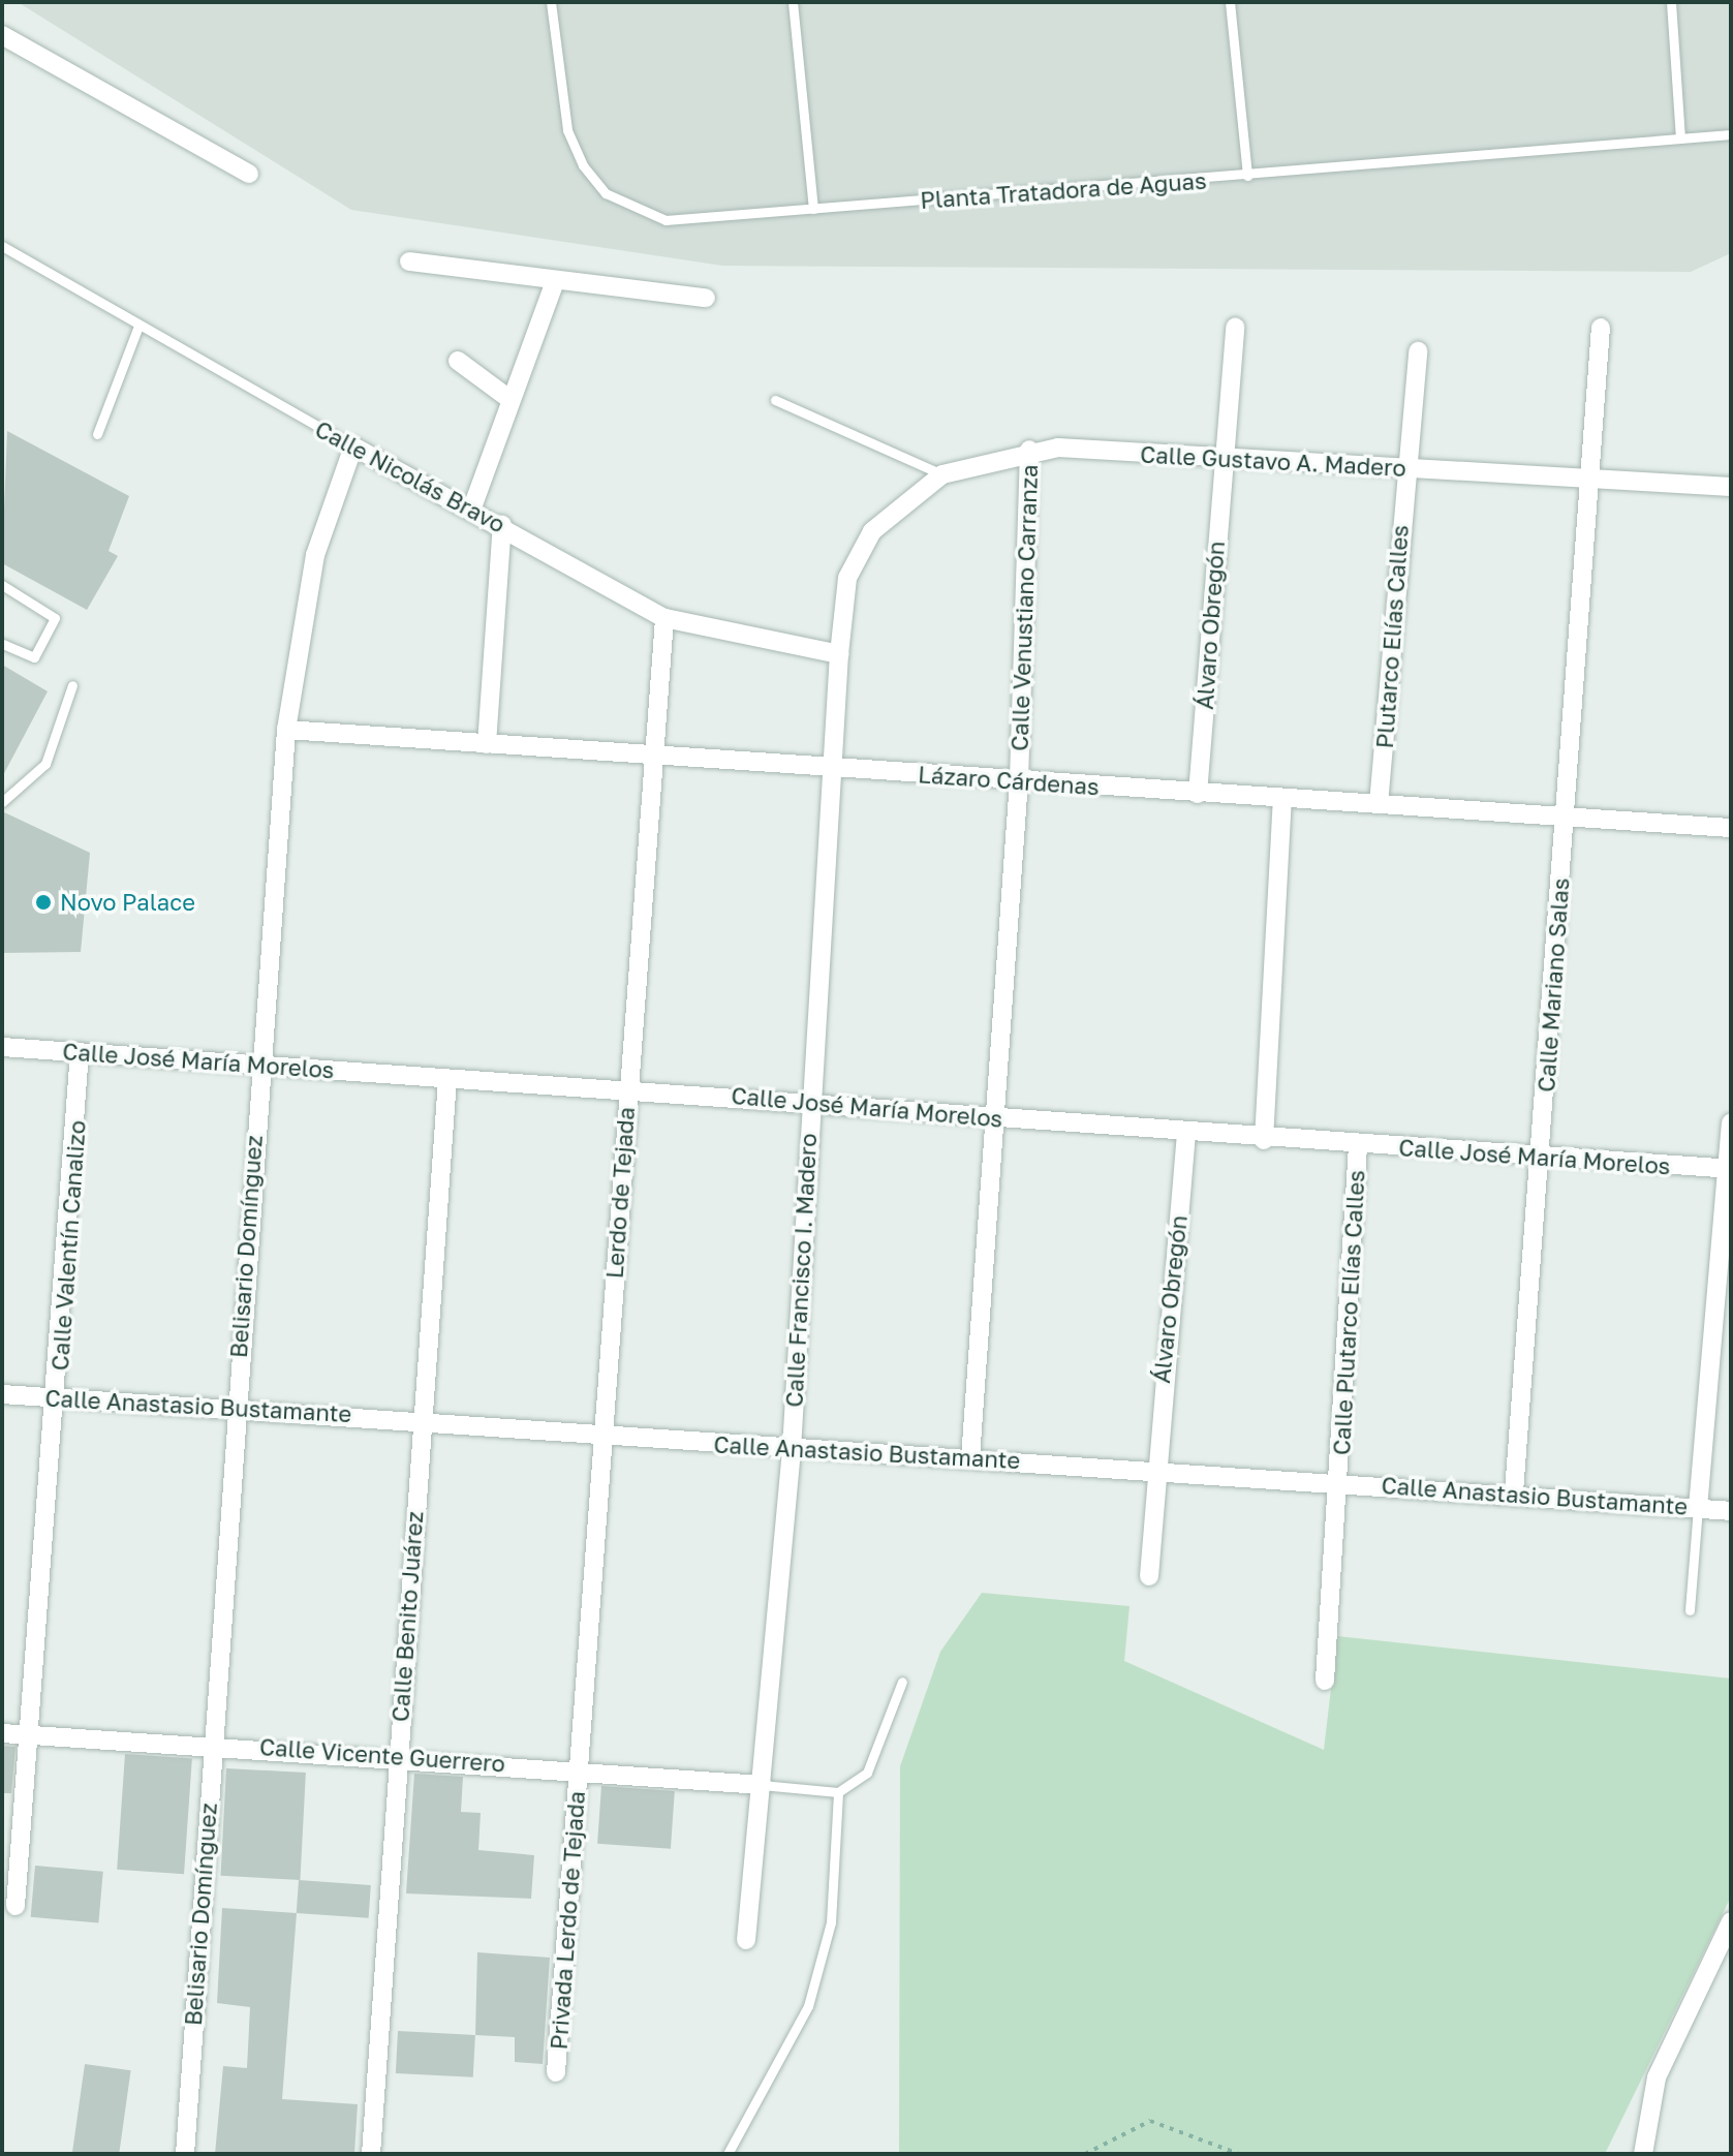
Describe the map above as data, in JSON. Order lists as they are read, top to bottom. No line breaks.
{"streets":{"street":["Calle Gustavo A. Madero","Calle Nicolás Bravo","Calle Venustiano Carranza","Álvaro Obregón","Plutarco Elías Calles","Lázaro Cárdenas","Calle Mariano Salas","Calle José María Morelos","Lerdo de Tejada","Calle Valentín Canalizo","Belisario Domínguez","Calle Francisco I. Madero","Calle Plutarco Elías Calles","Calle Anastasio Bustamante","Calle Benito Juárez","Calle Vicente Guerrero","Privada Lerdo de Tejada"],"lane":["Planta Tratadora de Aguas"]},"crossings":[["Calle Gustavo A. Madero","Calle Venustiano Carranza"],["Calle Gustavo A. Madero","Álvaro Obregón"],["Calle Gustavo A. Madero","Plutarco Elías Calles"],["Calle Gustavo A. Madero","Calle Mariano Salas"],["Calle Gustavo A. Madero","Calle Francisco I. Madero"],["Calle Nicolás Bravo","Lerdo de Tejada"],["Calle Nicolás Bravo","Belisario Domínguez"],["Calle Nicolás Bravo","Calle Francisco I. Madero"],["Calle Venustiano Carranza","Lázaro Cárdenas"],["Calle Venustiano Carranza","Calle José María Morelos"],["Calle Venustiano Carranza","Calle Anastasio Bustamante"],["Álvaro Obregón","Lázaro Cárdenas"],["Álvaro Obregón","Calle José María Morelos"],["Álvaro Obregón","Calle Anastasio Bustamante"],["Plutarco Elías Calles","Lázaro Cárdenas"],["Lázaro Cárdenas","Calle Mariano Salas"],["Lázaro Cárdenas","Lerdo de Tejada"],["Lázaro Cárdenas","Belisario Domínguez"],["Lázaro Cárdenas","Calle Francisco I. Madero"],["Calle Mariano Salas","Calle José María Morelos"],["Calle Mariano Salas","Calle Anastasio Bustamante"],["Calle José María Morelos","Lerdo de Tejada"],["Calle José María Morelos","Calle Valentín Canalizo"],["Calle José María Morelos","Belisario Domínguez"],["Calle José María Morelos","Calle Francisco I. Madero"],["Calle José María Morelos","Calle Plutarco Elías Calles"],["Calle José María Morelos","Calle Benito Juárez"],["Lerdo de Tejada","Calle Anastasio Bustamante"],["Lerdo de Tejada","Calle Vicente Guerrero"],["Lerdo de Tejada","Privada Lerdo de Tejada"],["Calle Valentín Canalizo","Calle Anastasio Bustamante"],["Calle Valentín Canalizo","Calle Vicente Guerrero"],["Belisario Domínguez","Calle Anastasio Bustamante"],["Belisario Domínguez","Calle Vicente Guerrero"],["Calle Francisco I. Madero","Calle Anastasio Bustamante"],["Calle Francisco I. Madero","Calle Vicente Guerrero"],["Calle Plutarco Elías Calles","Calle Anastasio Bustamante"],["Calle Anastasio Bustamante","Calle Benito Juárez"],["Calle Benito Juárez","Calle Vicente Guerrero"],["Calle Vicente Guerrero","Privada Lerdo de Tejada"]],"places":["Novo Palace"]}
